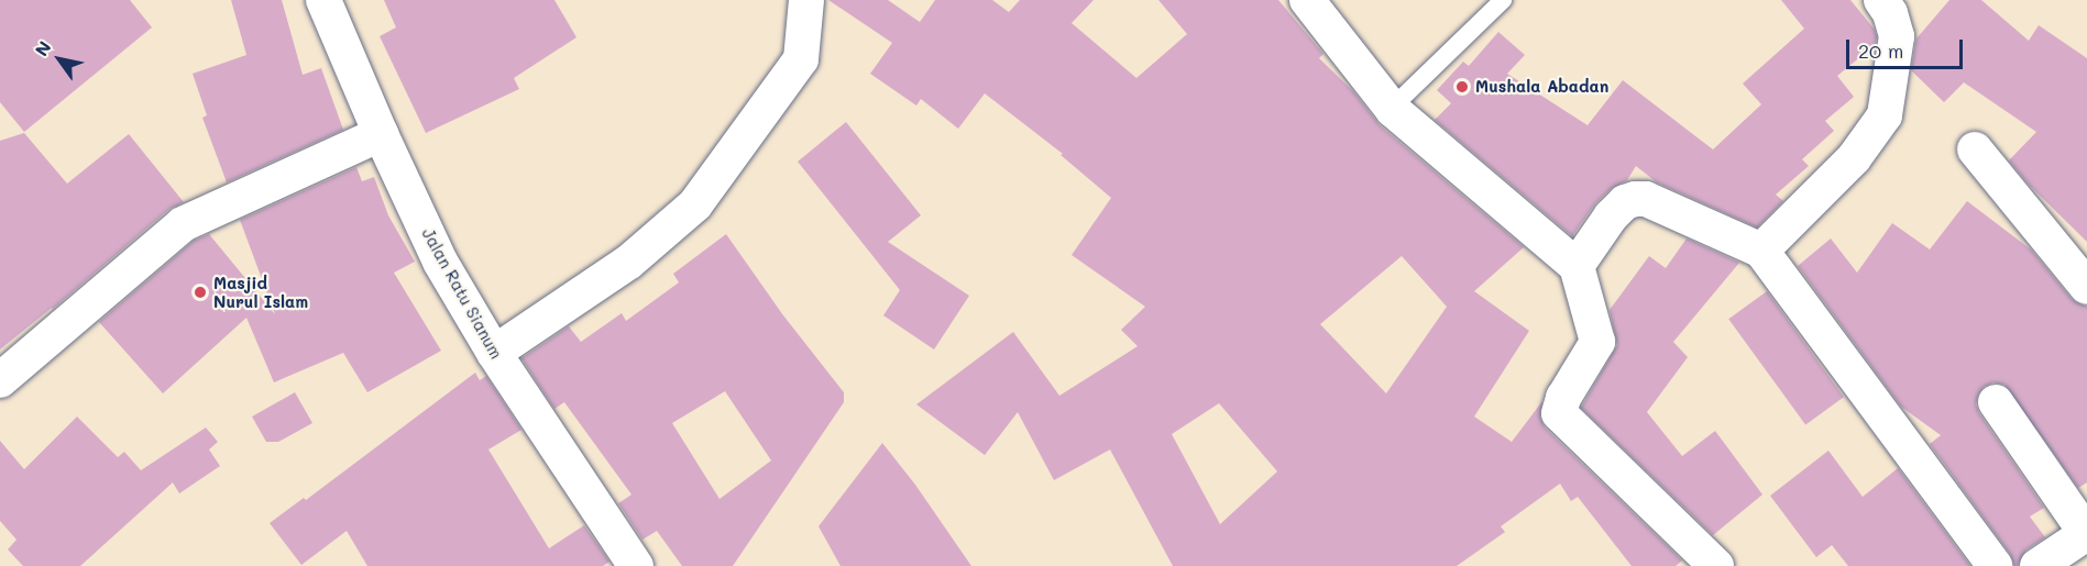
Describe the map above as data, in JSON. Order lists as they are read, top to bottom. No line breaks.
{"streets":{"street":["Jalan Ratu Sianum"]},"places":["Mushala Abadan","Masjid Nurul Islam"],"scale_bar":"20 m","north":"top left"}
